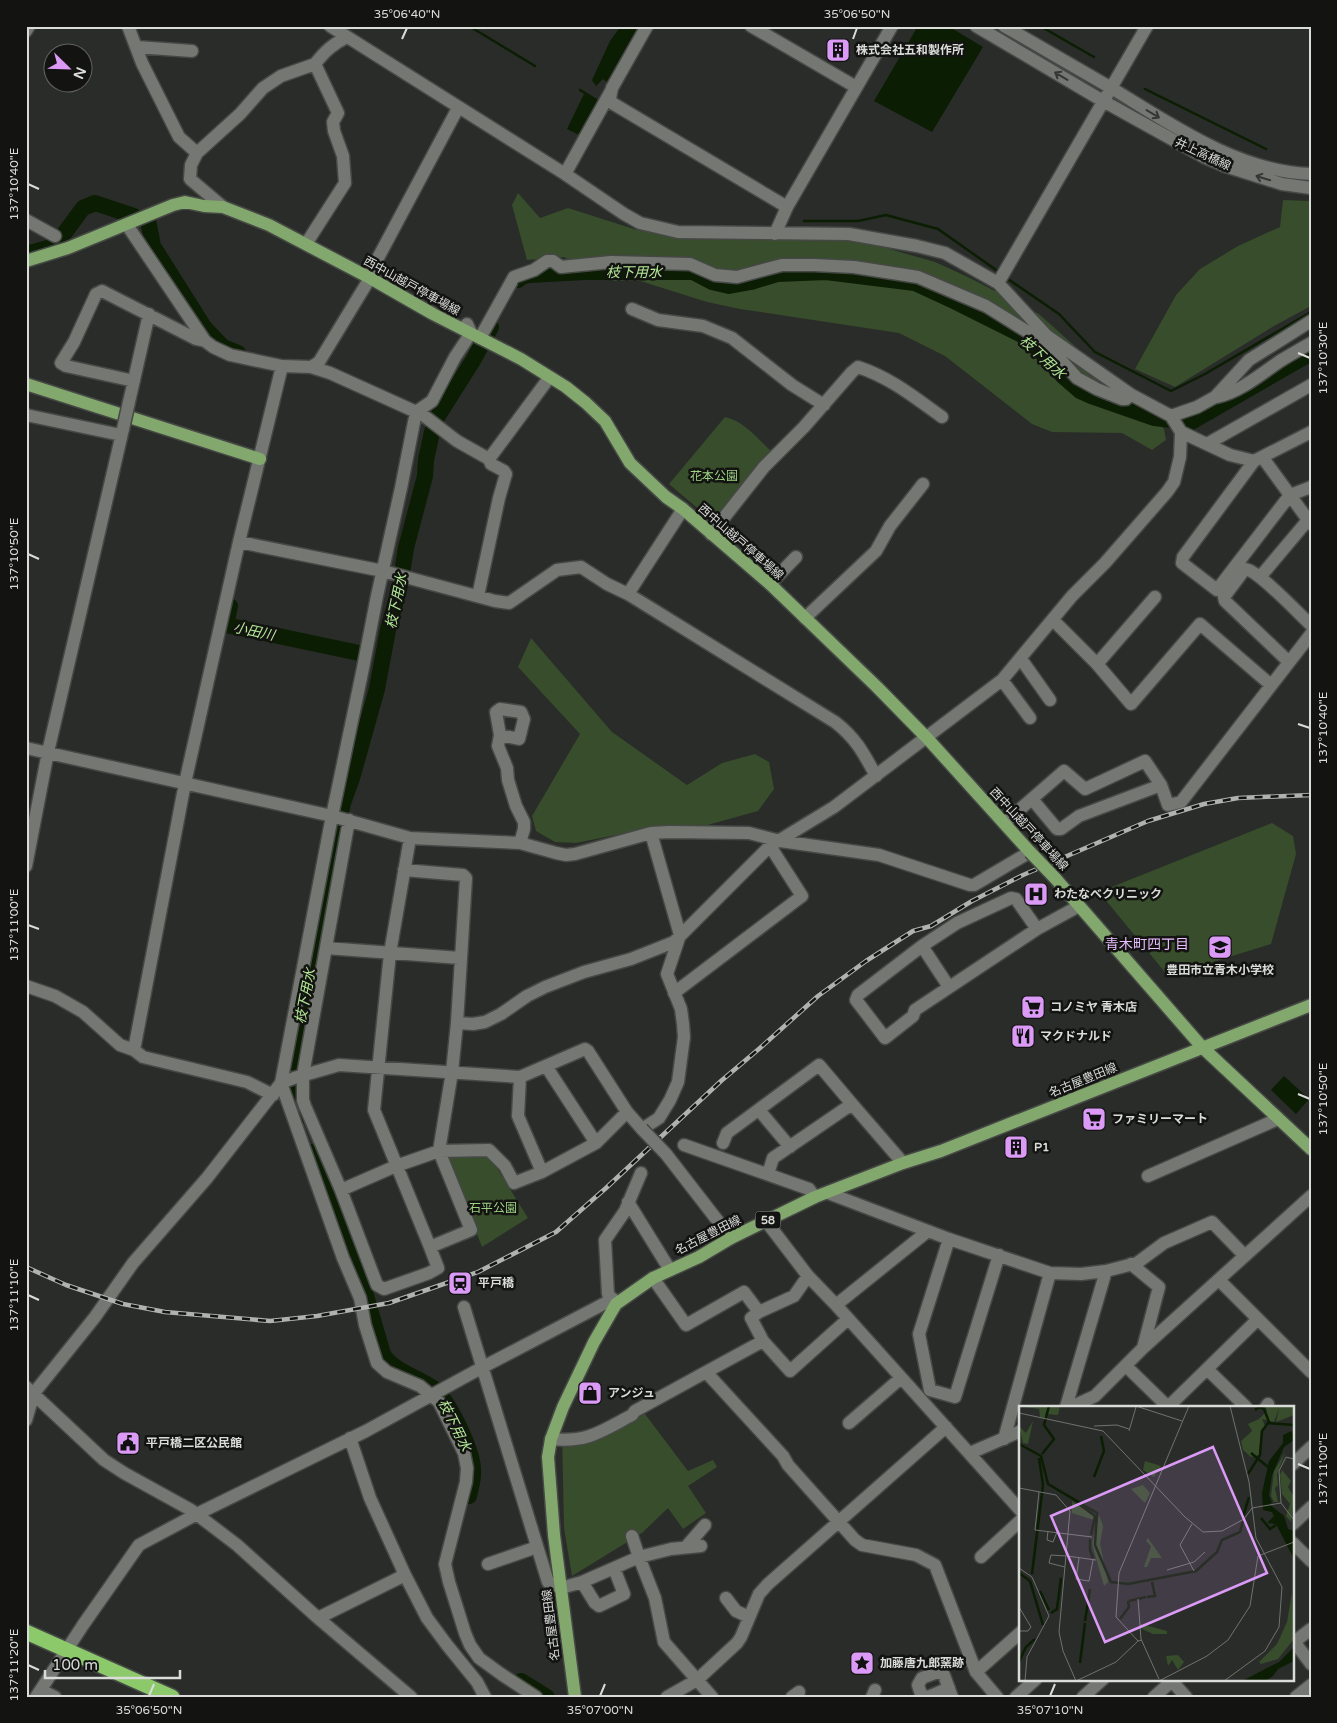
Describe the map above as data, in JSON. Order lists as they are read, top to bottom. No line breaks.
{"streets":{"main road":["西中山越戸停車場線","名古屋豊田線","58"],"street":["井上高橋線"]},"crossings":[["西中山越戸停車場線","名古屋豊田線"]],"districts":["青木町四丁目"],"water":["枝下用水","小田川"],"parks":["花本公園","石平公園"],"places":{"building":["株式会社五和製作所","P1"],"hospital":["わたなべクリニック"],"school or university":["豊田市立青木小学校"],"supermarket":["コノミヤ 青木店","ファミリーマート"],"restaurant":["マクドナルド"],"station":["平戸橋"],"shop":["アンジュ"],"public building":["平戸橋二区公民館"],"place":["加藤唐九郎窯跡"]},"scale_bar":"100 m","north":"bottom right","coordinates":["35°06'40\"N","35°06'50\"N","137°10'40\"E","137°10'30\"E","137°10'50\"E","137°11'00\"E","137°11'10\"E","137°11'20\"E","35°07'00\"N","35°07'10\"N"]}
